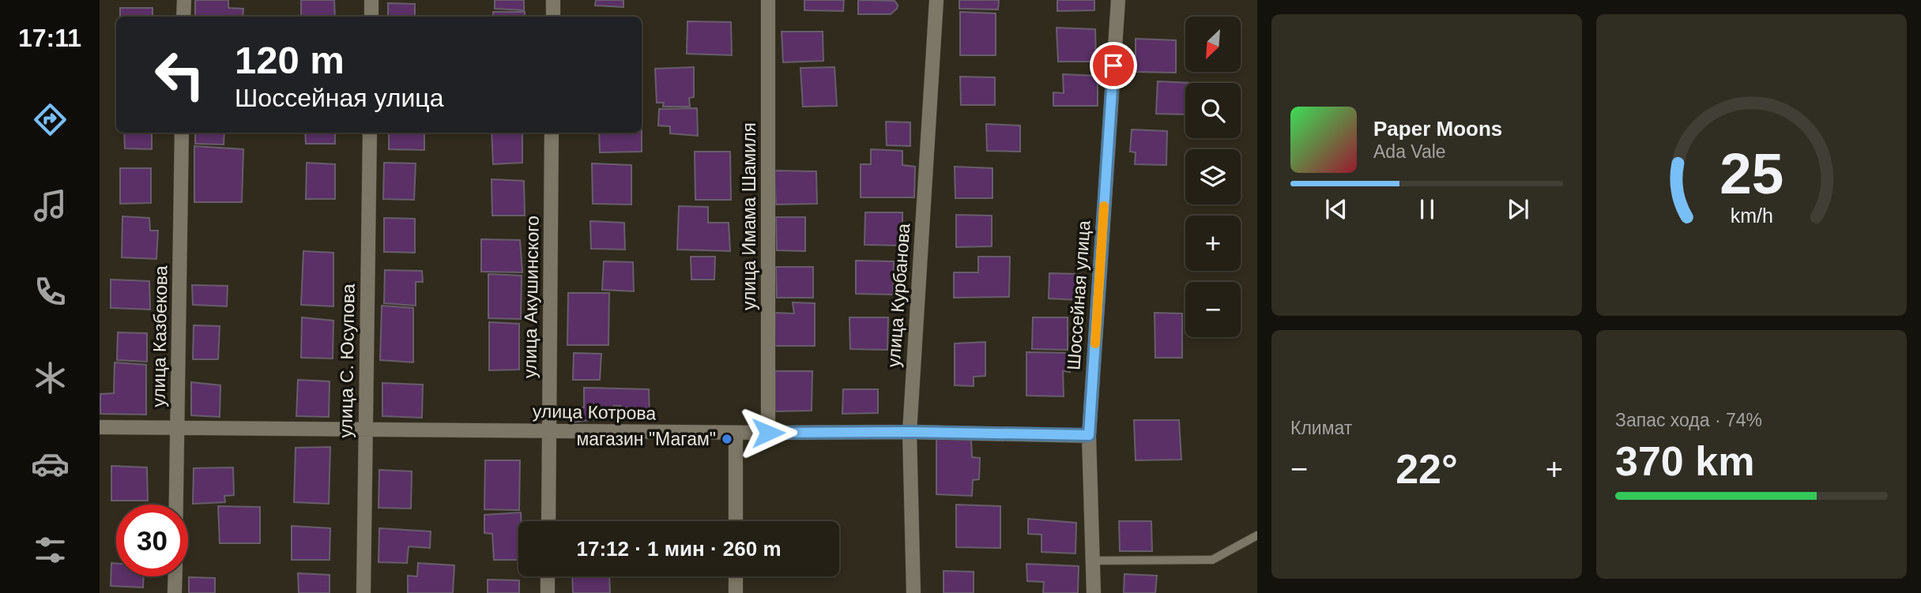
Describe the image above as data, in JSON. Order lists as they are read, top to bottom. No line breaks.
{"streets":{"street":["улица Имама Шамиля","улица Курбанова","Шоссейная улица","улица Акушинского","улица Казбекова","улица С. Юсупова","улица Котрова"]},"crossings":[["улица Имама Шамиля","улица Котрова"],["улица Курбанова","улица Котрова"],["Шоссейная улица","улица Котрова"],["улица Акушинского","улица Котрова"],["улица Казбекова","улица Котрова"],["улица С. Юсупова","улица Котрова"]],"places":["магазин \"Магам\""],"north":"bottom left","page":{"tabs":"17:11","map_buttons":["+","−"],"turn":["120 m","Шоссейная улица"],"song":["Paper Moons","Ada Vale"],"tile":["Климат",["Запас хода · 74%","370 km"]],"heat":["−","22°","+"],"limit":"30","trip":"17:12 · 1 мин · 260 m","gauge":["25","km/h"]}}
